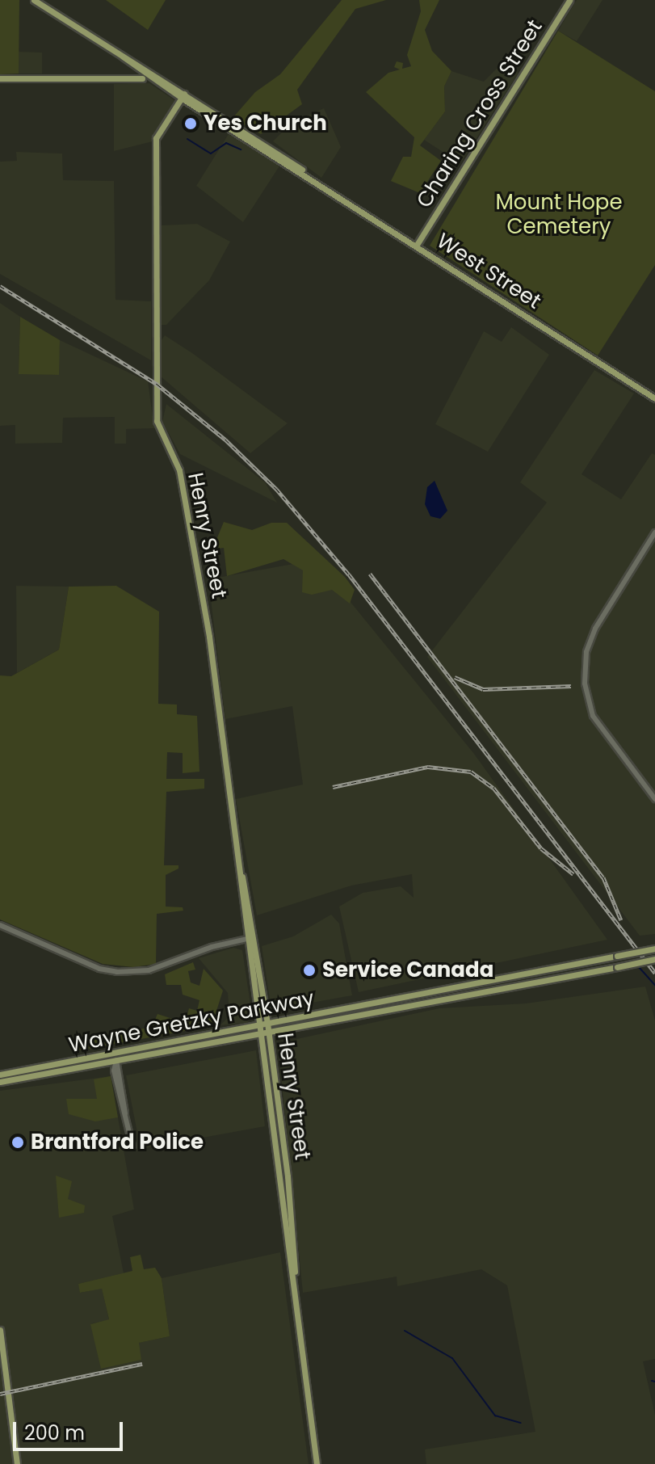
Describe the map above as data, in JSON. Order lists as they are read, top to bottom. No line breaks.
{"streets":{"main road":["Charing Cross Street","West Street","Henry Street","Wayne Gretzky Parkway"]},"crossings":[["Charing Cross Street","West Street"],["West Street","Henry Street"],["Henry Street","Wayne Gretzky Parkway"]],"parks":["Mount Hope Cemetery"],"places":["Yes Church","Service Canada","Brantford Police"],"scale_bar":"200 m"}
